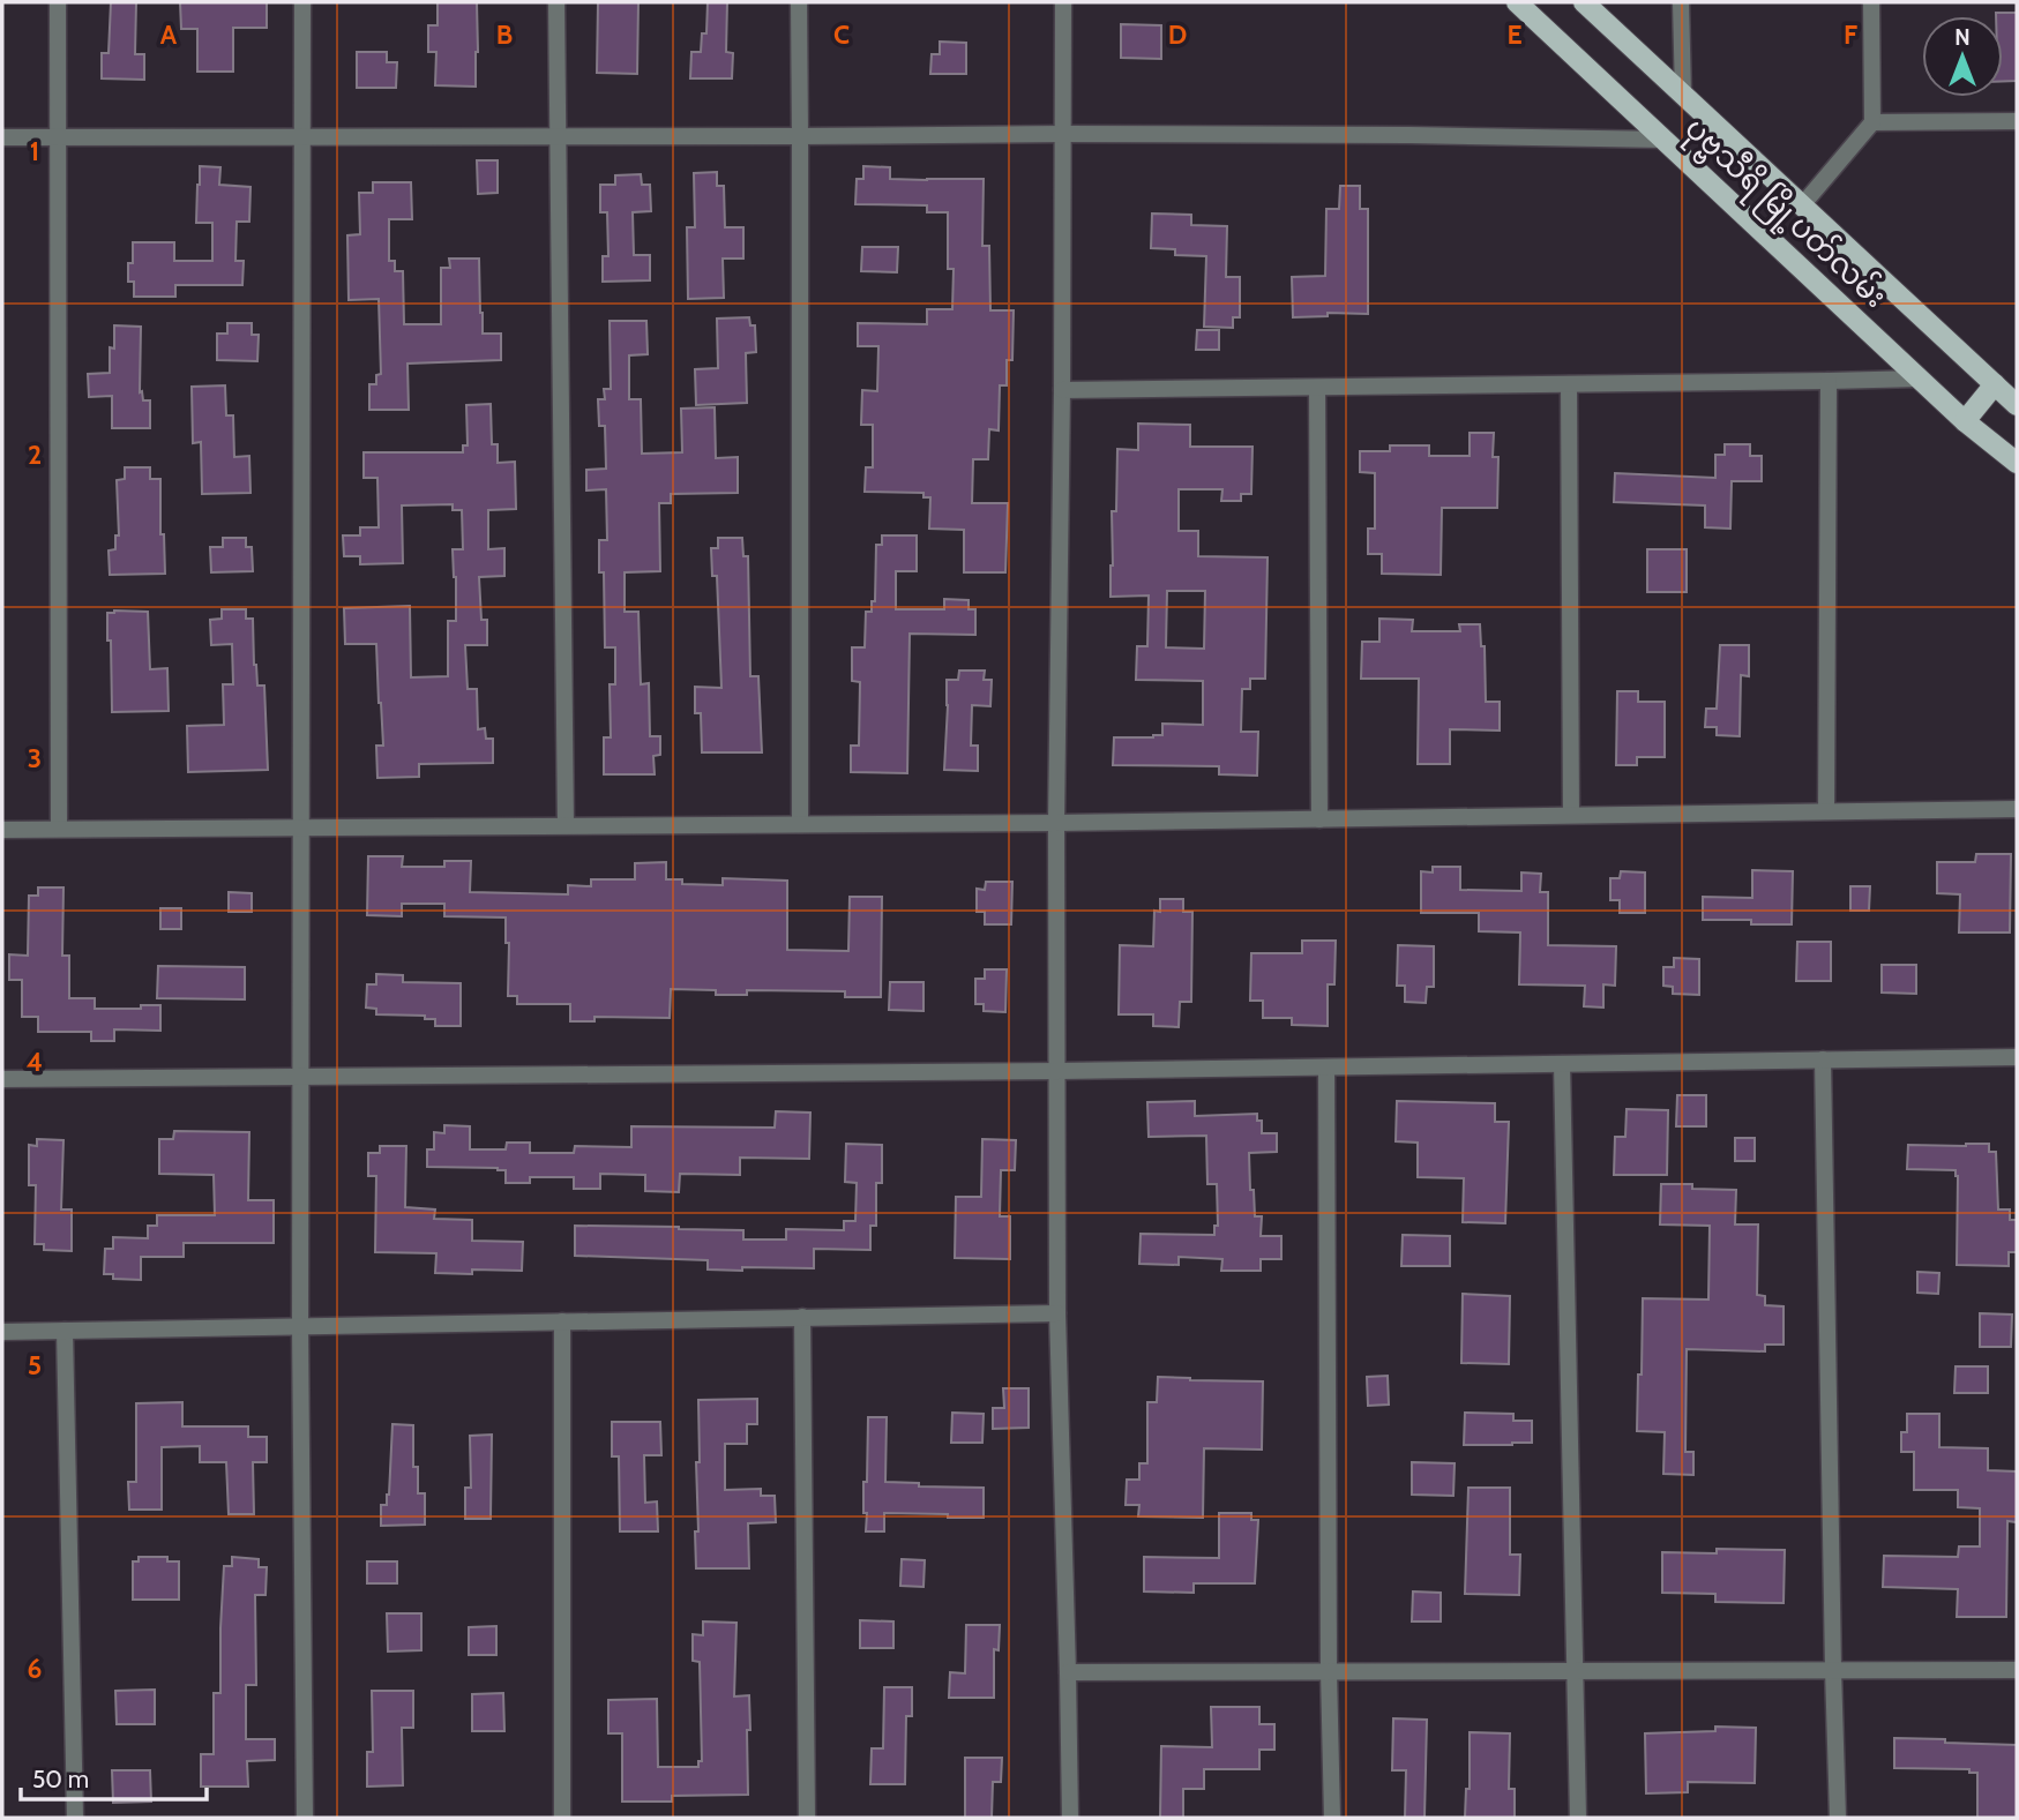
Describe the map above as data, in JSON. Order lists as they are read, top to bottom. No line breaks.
{"streets":{"main road":["ပုဗ္ဗသီရိ မြို့ပတ်လမ်း"]},"scale_bar":"50 m","north":"top","grid":{"columns":["A","B","C","D","E","F"],"rows":["1","2","3","4","5","6"]}}
